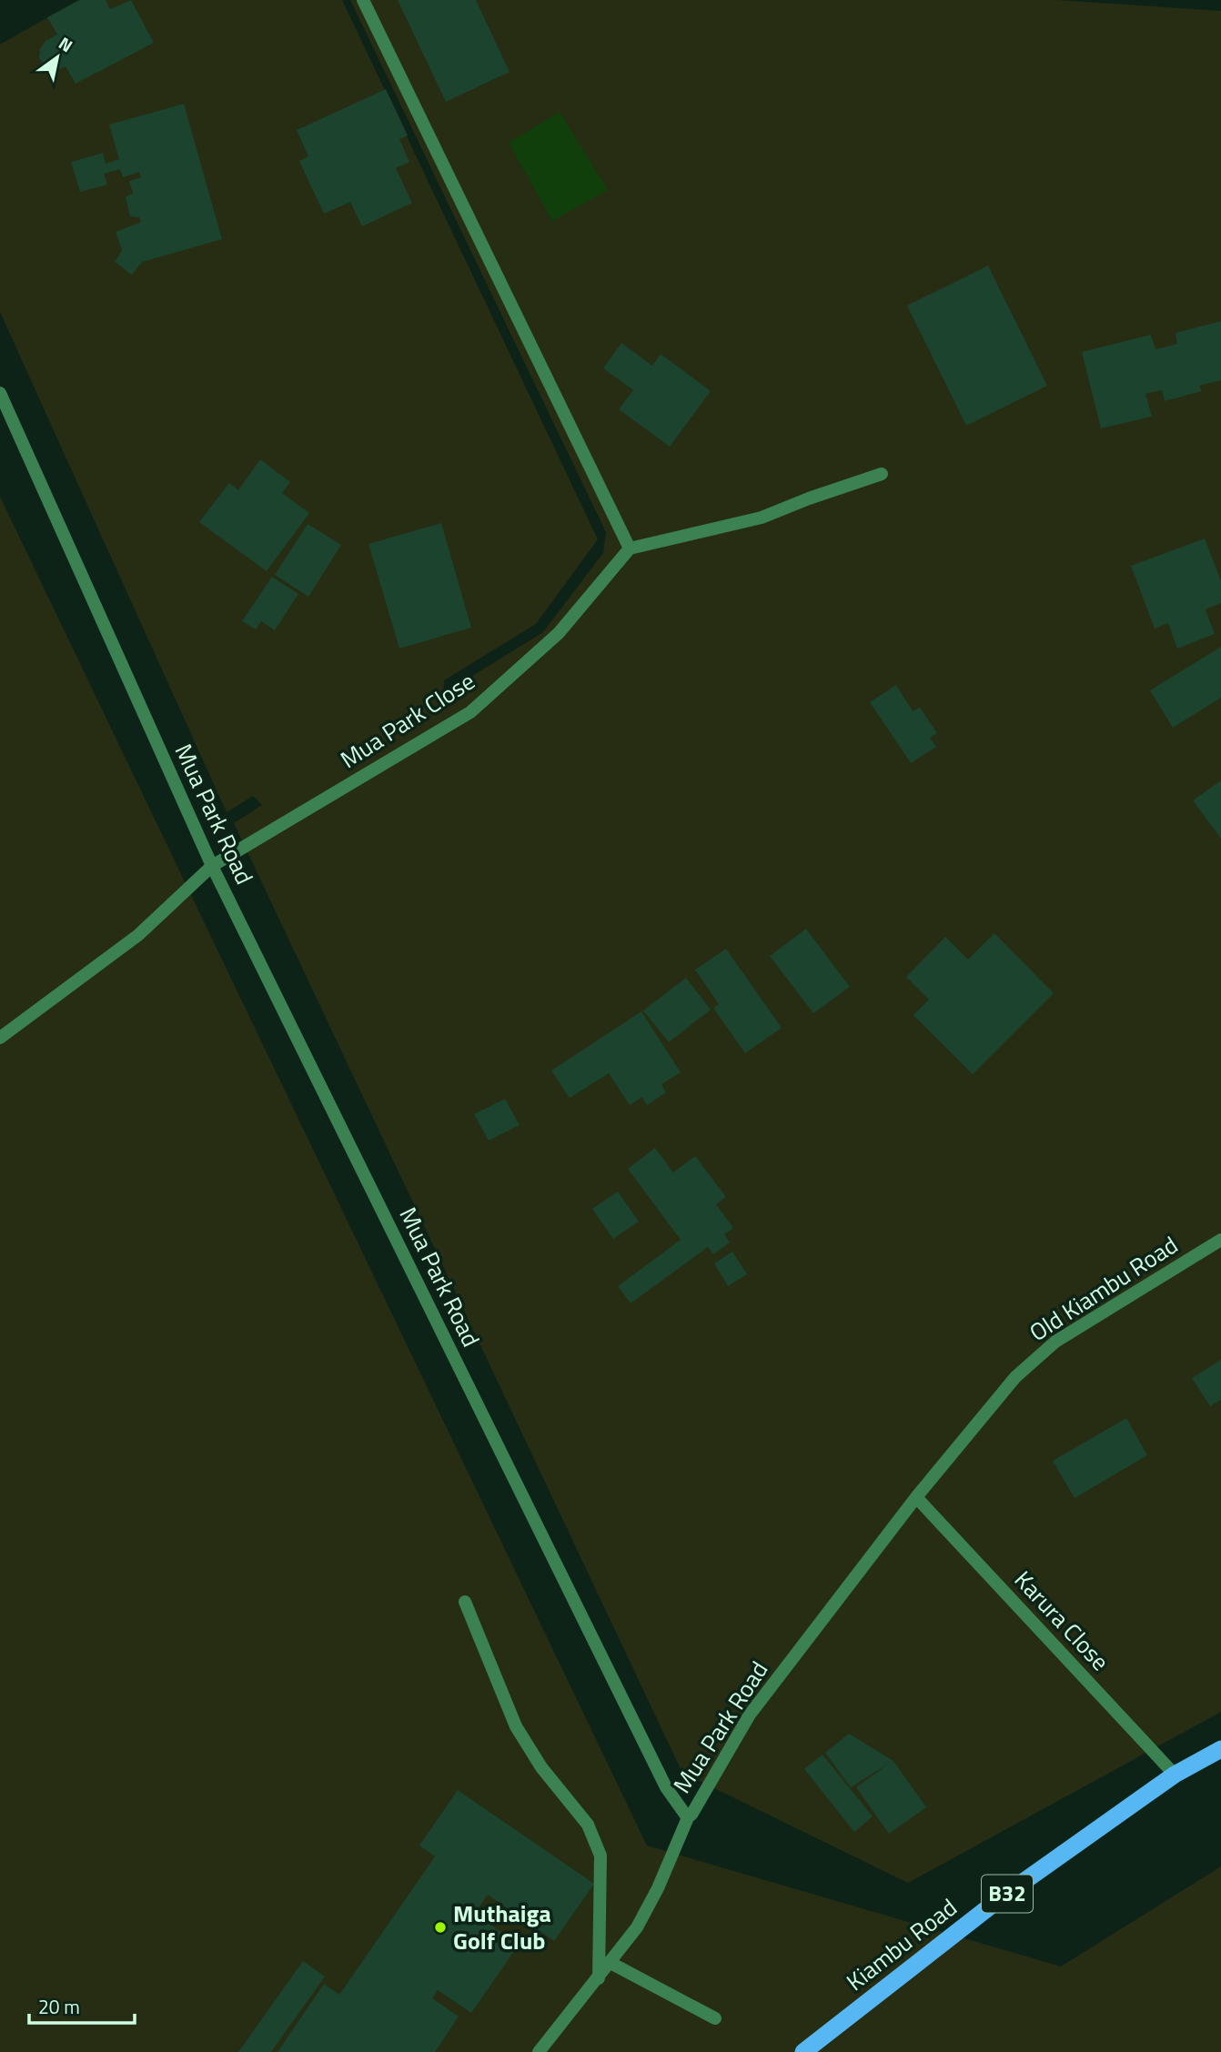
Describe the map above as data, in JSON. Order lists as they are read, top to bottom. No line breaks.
{"streets":{"highway":["B32","Kiambu Road"],"street":["Mua Park Close","Mua Park Road","Old Kiambu Road","Karura Close"]},"crossings":[["Mua Park Close","Mua Park Road"],["Mua Park Road","Old Kiambu Road"],["Mua Park Road","Karura Close"],["Old Kiambu Road","Karura Close"],["Karura Close","Kiambu Road"]],"places":["Muthaiga Golf Club"],"scale_bar":"20 m","north":"top right"}
